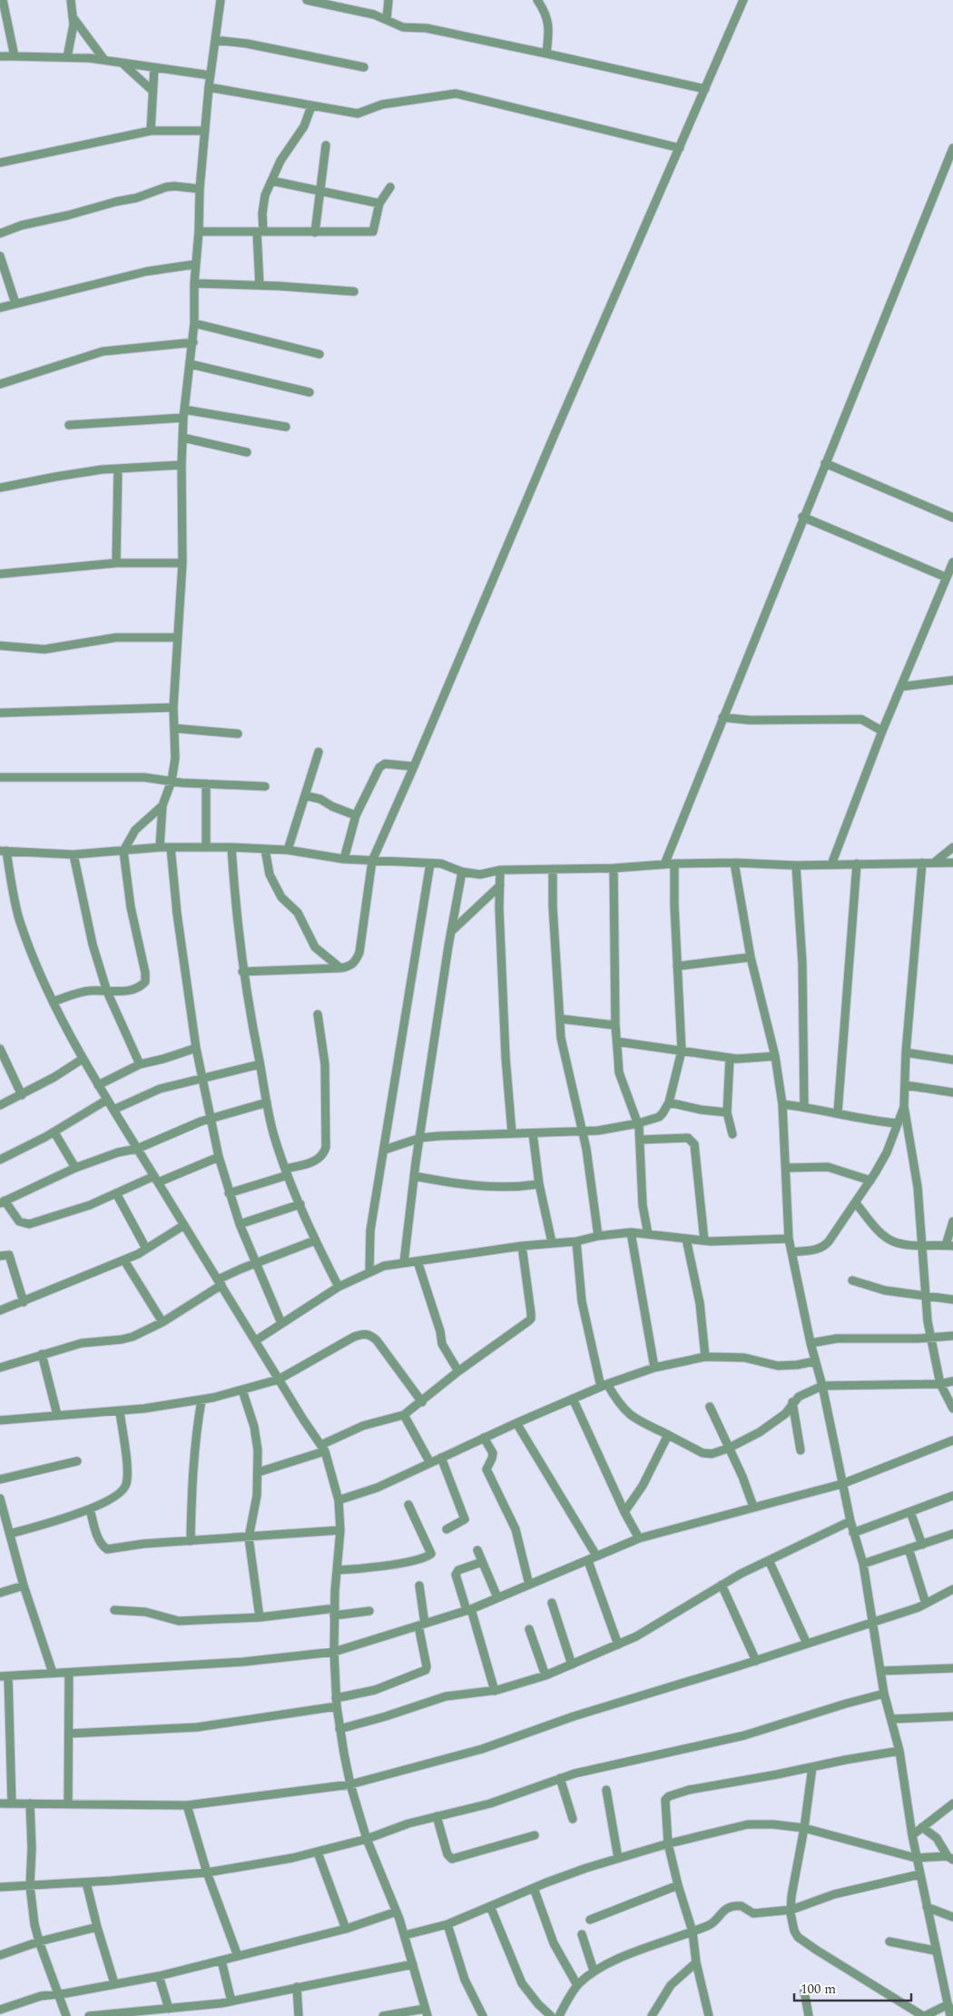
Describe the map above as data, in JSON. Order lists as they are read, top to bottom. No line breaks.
{"scale_bar":"100 m"}
